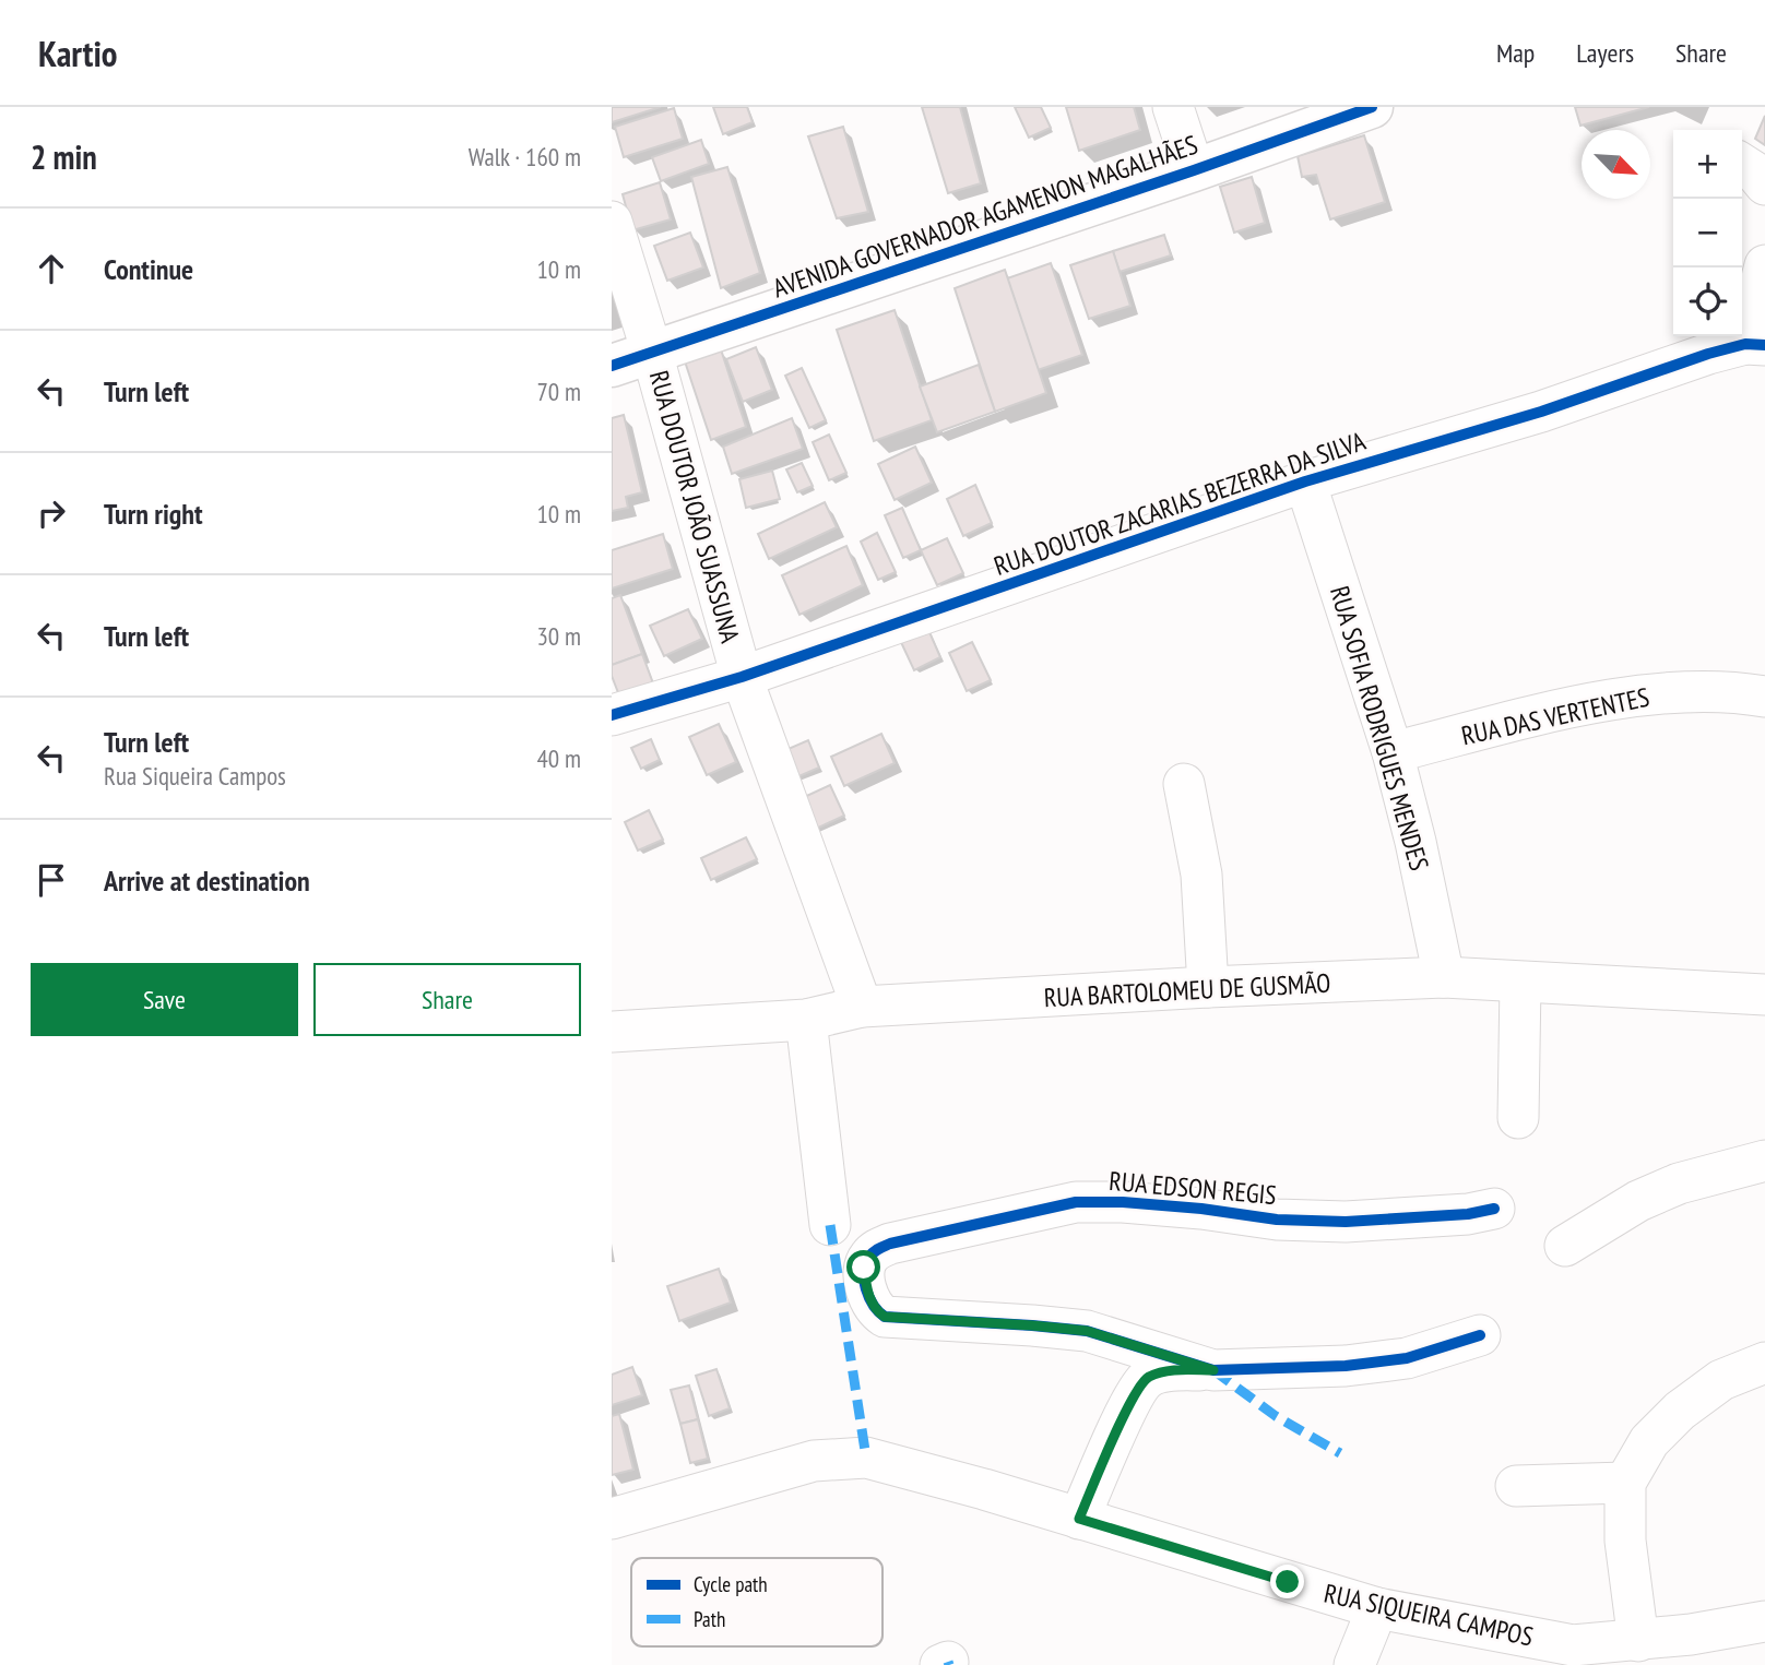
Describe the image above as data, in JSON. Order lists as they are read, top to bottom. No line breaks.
{"streets":{"main road":["AVENIDA GOVERNADOR AGAMENON MAGALHÃES"],"street":["RUA DOUTOR ZACARIAS BEZERRA DA SILVA","RUA DOUTOR JOÃO SUASSUNA","RUA DAS VERTENTES","RUA SOFIA RODRIGUES MENDES","RUA BARTOLOMEU DE GUSMÃO","RUA EDSON REGIS","RUA SIQUEIRA CAMPOS"]},"crossings":[["AVENIDA GOVERNADOR AGAMENON MAGALHÃES","RUA DOUTOR JOÃO SUASSUNA"],["RUA DOUTOR ZACARIAS BEZERRA DA SILVA","RUA DOUTOR JOÃO SUASSUNA"],["RUA DOUTOR ZACARIAS BEZERRA DA SILVA","RUA SOFIA RODRIGUES MENDES"],["RUA DOUTOR JOÃO SUASSUNA","RUA BARTOLOMEU DE GUSMÃO"],["RUA DAS VERTENTES","RUA SOFIA RODRIGUES MENDES"],["RUA SOFIA RODRIGUES MENDES","RUA BARTOLOMEU DE GUSMÃO"]],"legend":["Cycle path","Path"],"north":"bottom right","page":{"header":"Kartio","nav":["Map","Layers","Share"],"heading":["2 min","Walk · 160 m"],"map_buttons":["+","−"],"list":[["Continue","10 m"],["Turn left","70 m"],["Turn right","10 m"],["Turn left","30 m"],["Turn left","Rua Siqueira Campos","40 m"],"Arrive at destination"],"buttons":["Save","Share"]}}
